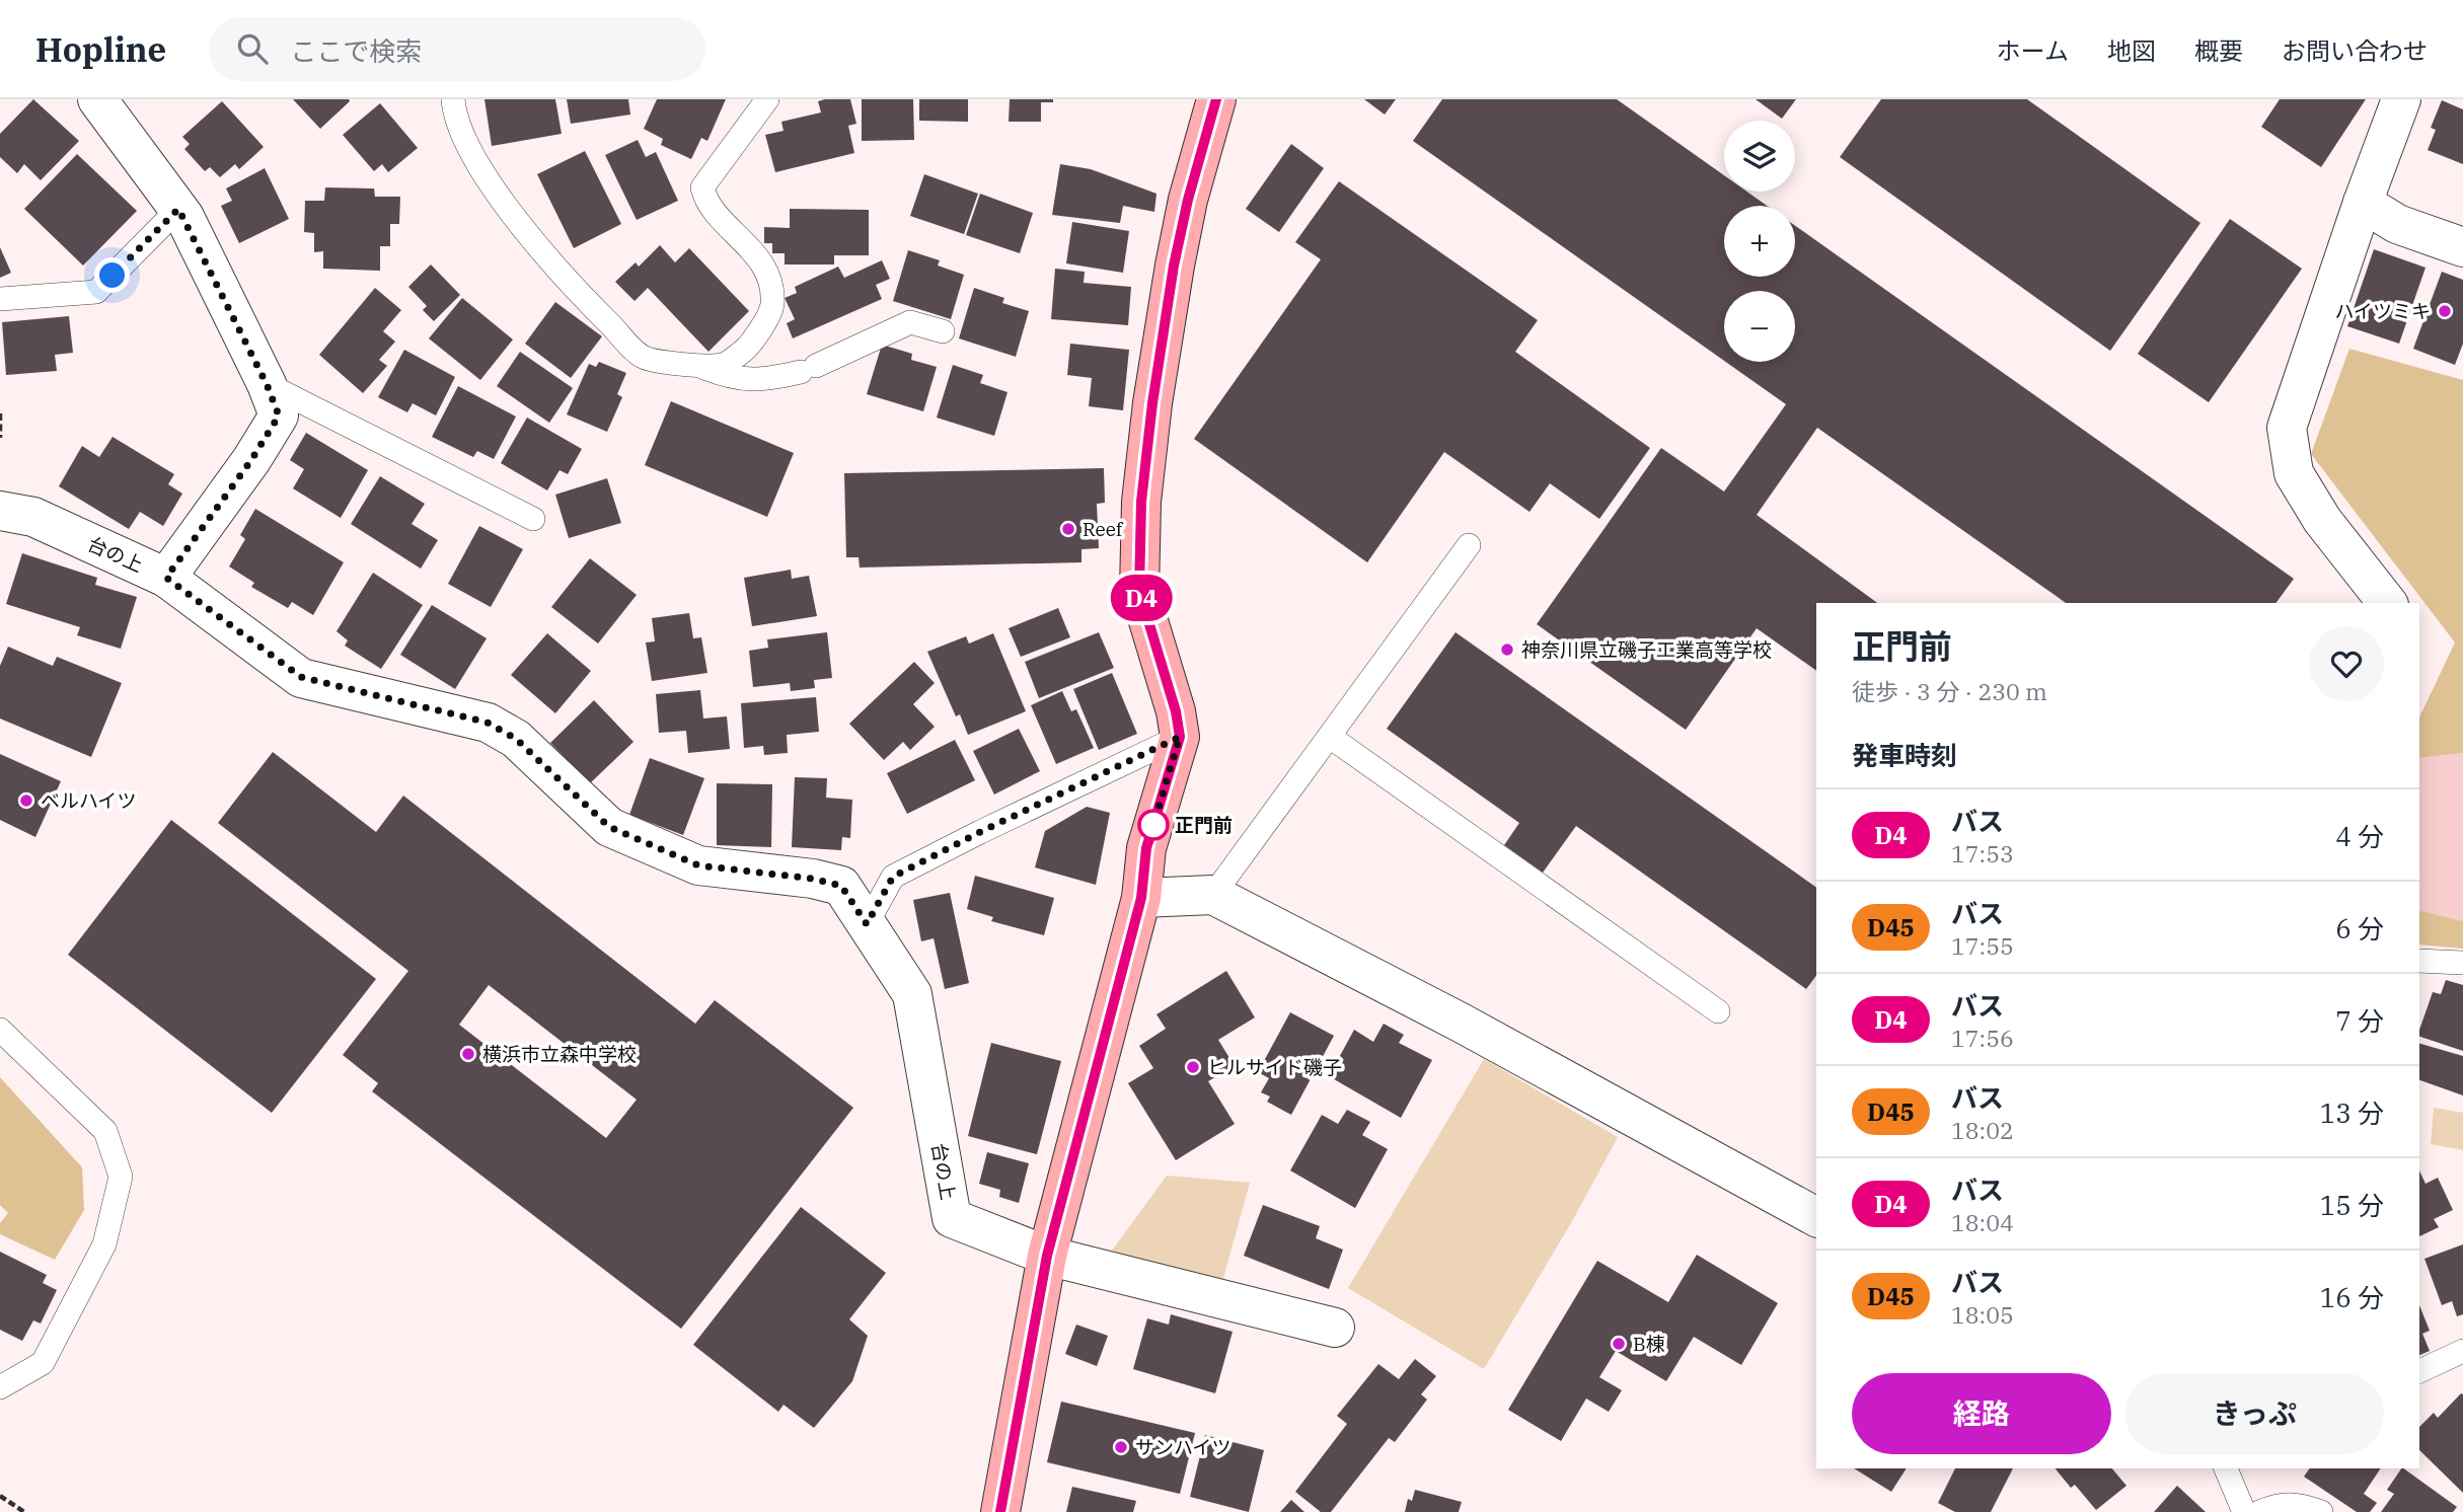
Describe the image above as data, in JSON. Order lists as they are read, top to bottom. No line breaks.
{"streets":{"street":["台の上"]},"places":["ハイツミキ","Reef","神奈川県立磯子工業高等学校","ベルハイツ","正門前","横浜市立森中学校","ヒルサイド磯子","B棟","サンハイツ"],"lines":["bus line D4"],"page":{"header":"Hopline","search":"ここで検索","nav":["ホーム","地図","概要","お問い合わせ"],"on_map":"D4","map_buttons":["+","−"],"heading":[["正門前","徒歩 · 3 分 · 230 m"],"発車時刻"],"list":[{"mark":"D4","name":"バス","note":"17:53","value":"4 分"},{"mark":"D45","name":"バス","note":"17:55","value":"6 分"},{"mark":"D4","name":"バス","note":"17:56","value":"7 分"},{"mark":"D45","name":"バス","note":"18:02","value":"13 分"},{"mark":"D4","name":"バス","note":"18:04","value":"15 分"},{"mark":"D45","name":"バス","note":"18:05","value":"16 分"}],"buttons":["経路","きっぷ"]}}
